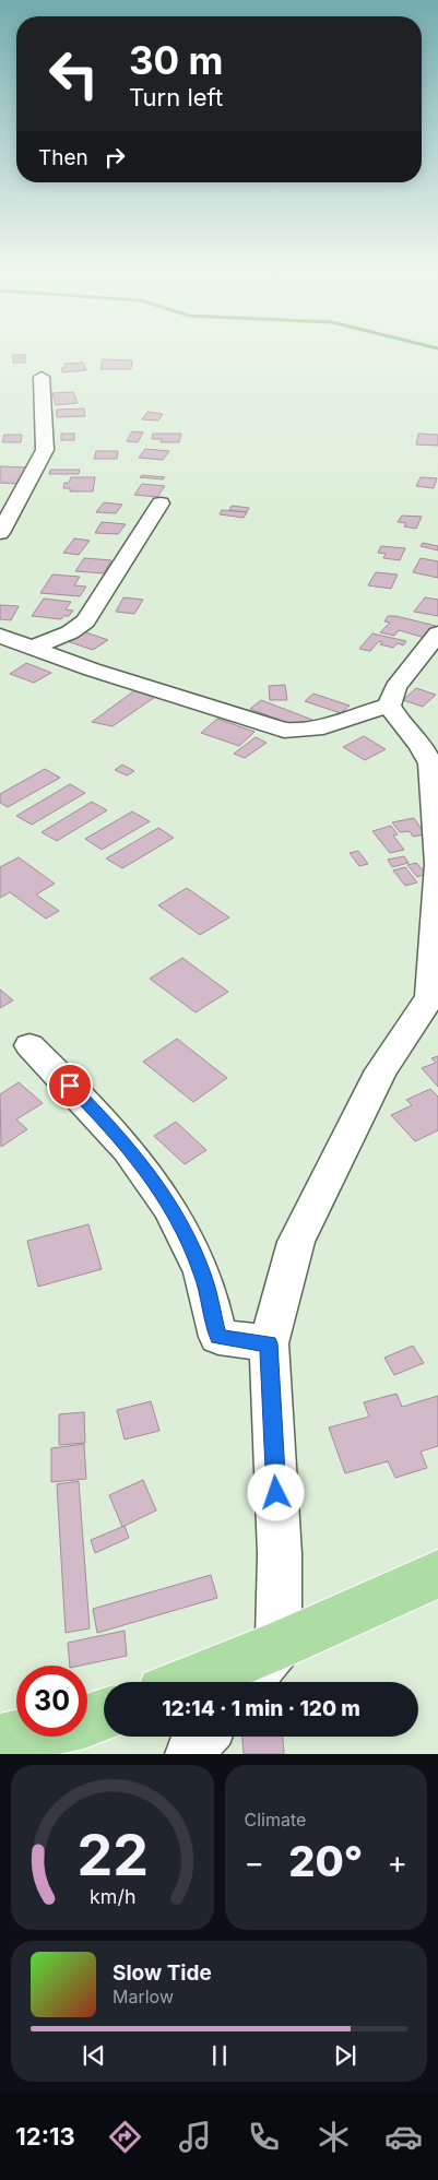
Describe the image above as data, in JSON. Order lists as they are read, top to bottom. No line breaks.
{"page":{"turn":["30 m","Turn left"],"then":"Then","limit":"30","trip":"12:14 · 1 min · 120 m","tile":"Climate","heat":["−","20°","+"],"song":["Slow Tide","Marlow"],"tabs":"12:13","gauge":["22","km/h"]}}
